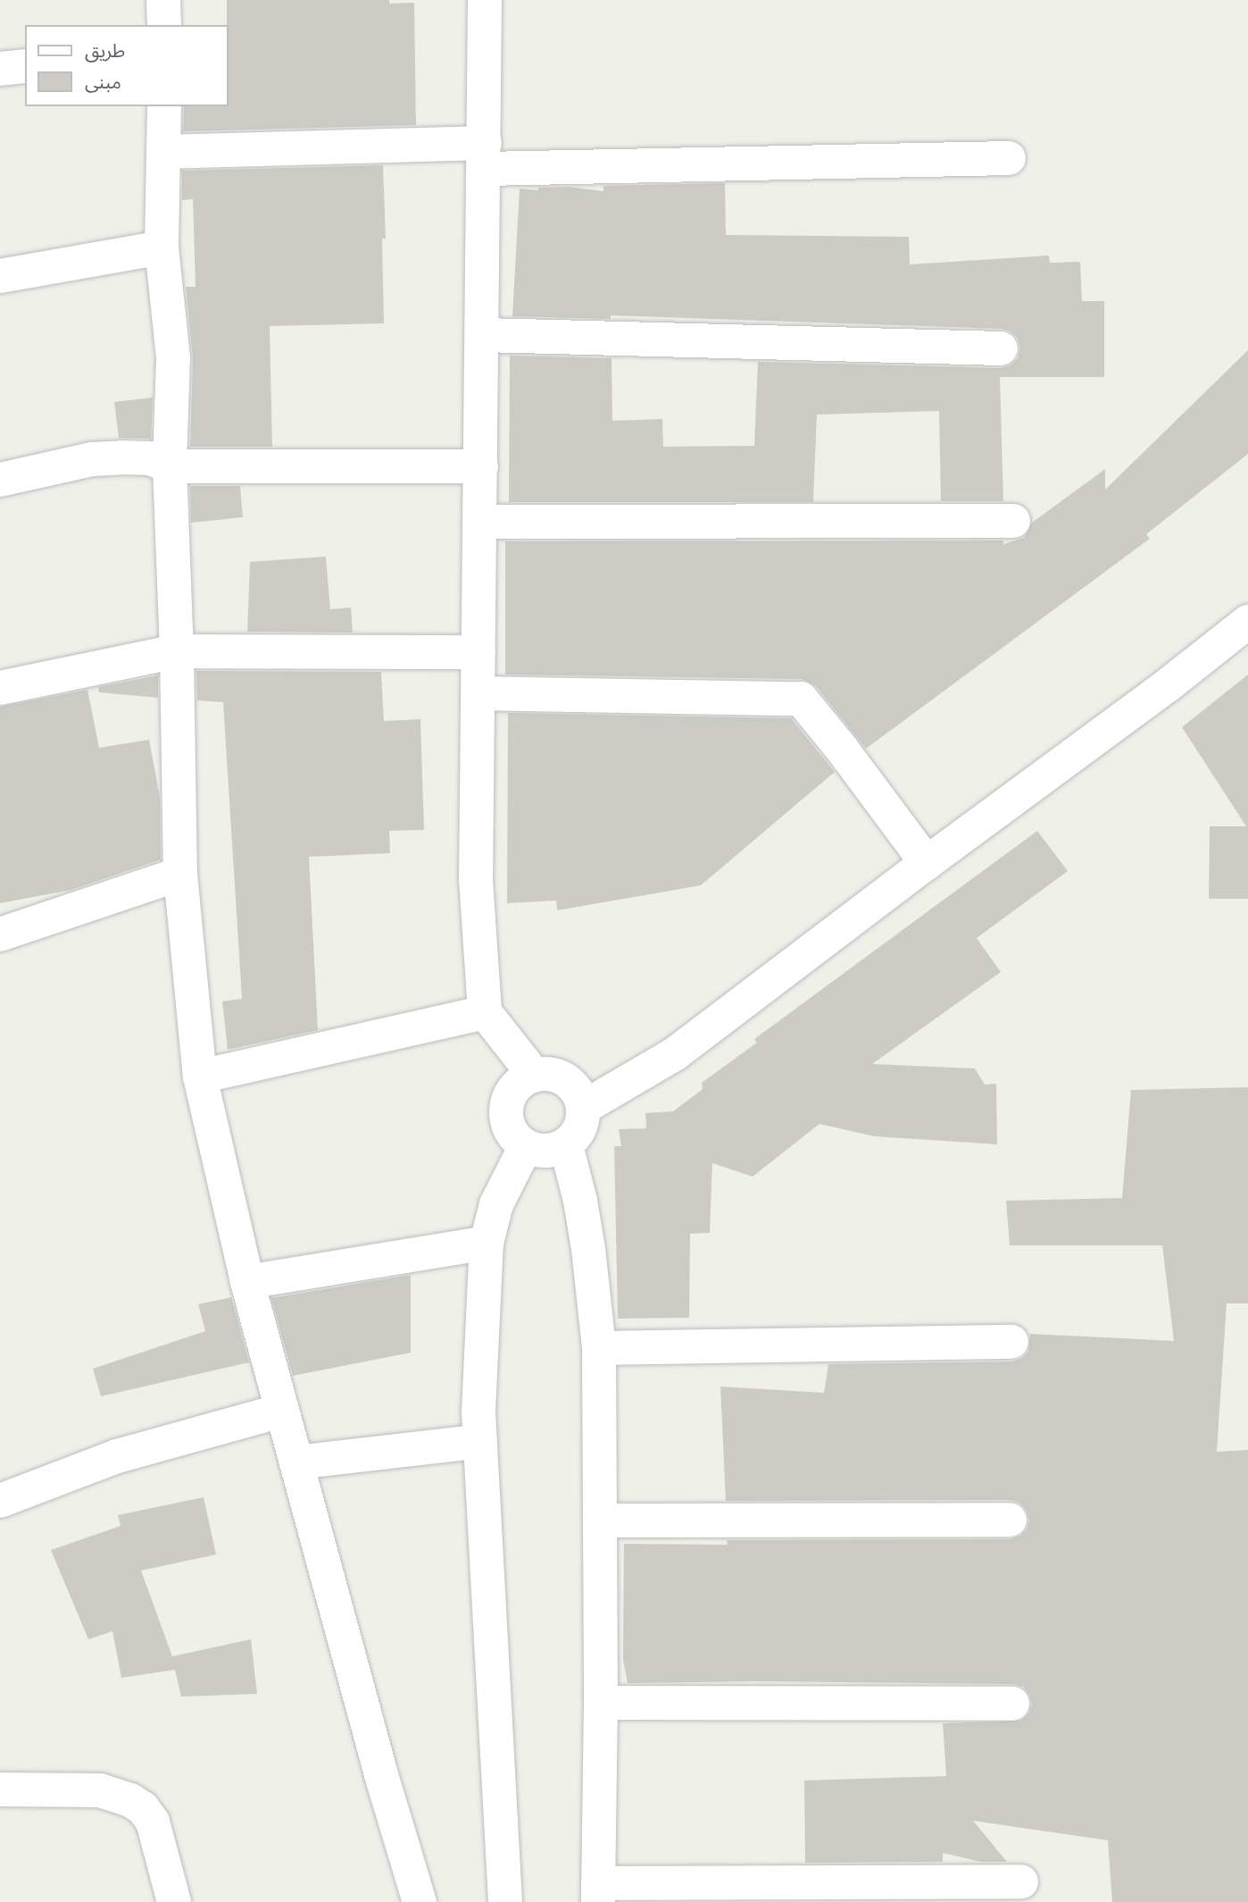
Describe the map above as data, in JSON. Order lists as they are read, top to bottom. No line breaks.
{"legend":["طريق","مبنى"]}
